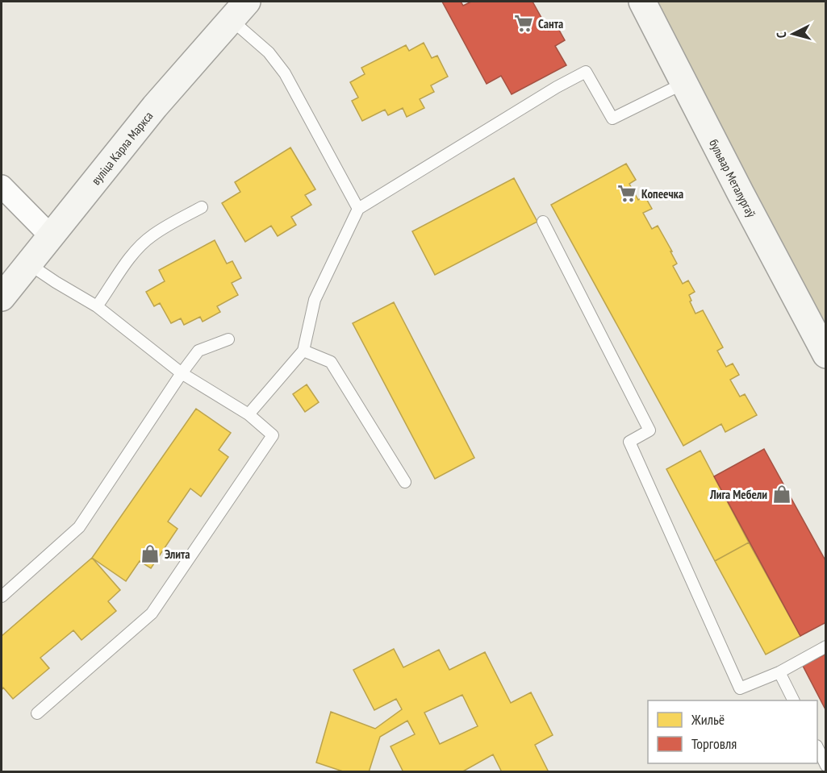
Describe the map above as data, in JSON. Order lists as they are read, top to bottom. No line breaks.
{"streets":{"main road":["вуліца Карла Маркса","бульвар Металургаў"]},"places":{"supermarket":["Санта","Копеечка"],"shop":["Лига Мебели","Элита"]},"legend":["Жильё","Торговля"],"north":"left"}
